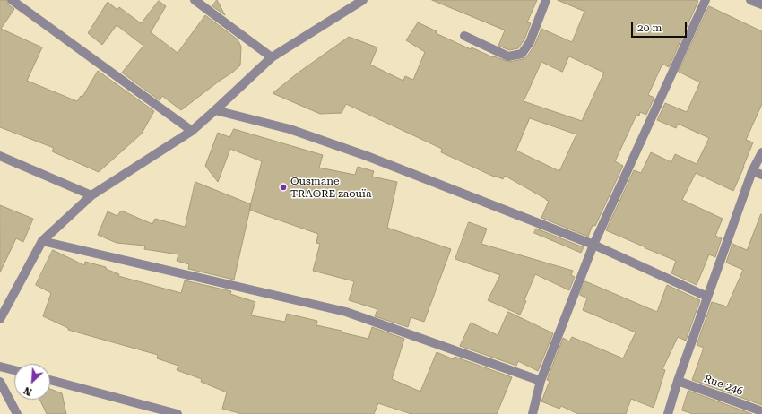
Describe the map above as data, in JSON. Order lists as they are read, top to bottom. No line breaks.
{"streets":{"street":["Rue 246"]},"places":["Ousmane TRAORE zaouïa"],"scale_bar":"20 m","north":"bottom left"}
